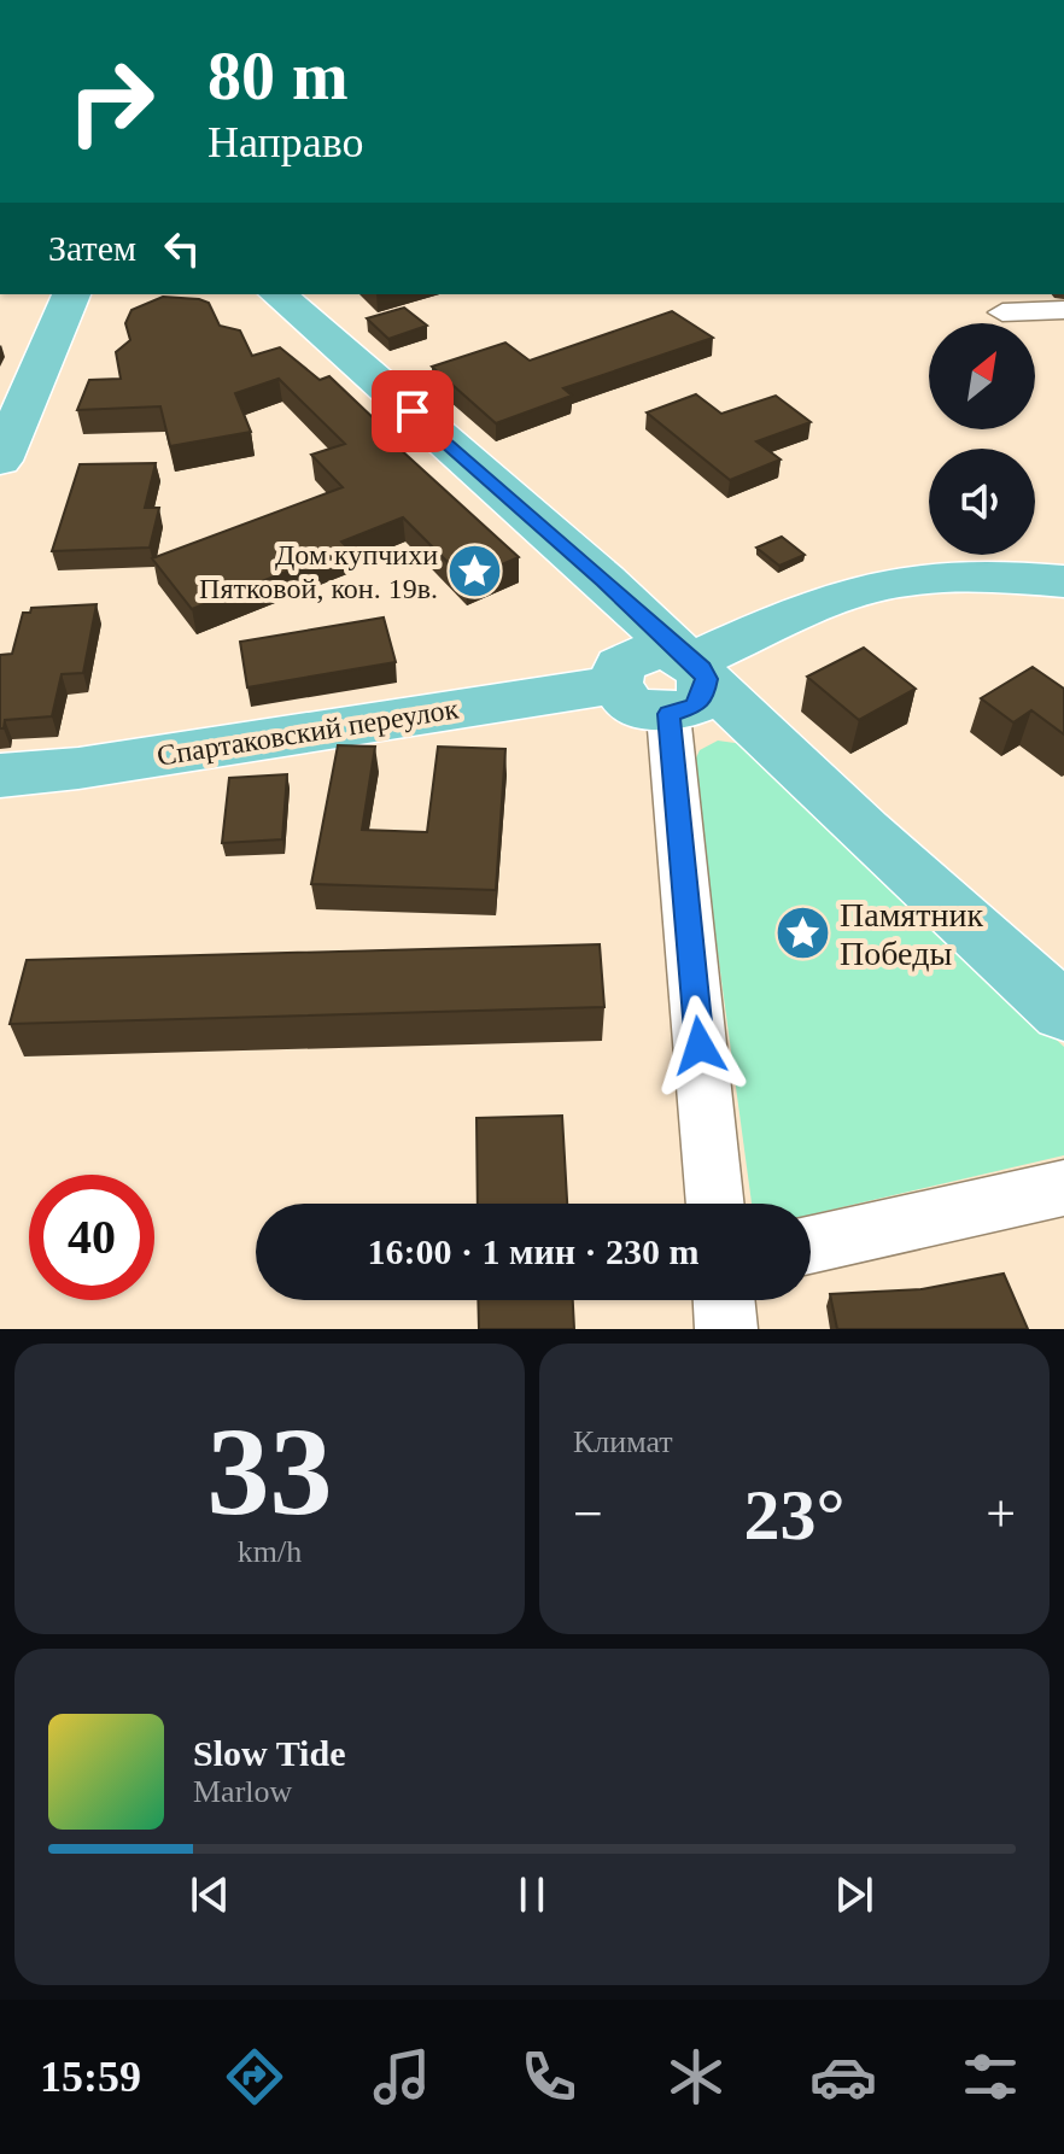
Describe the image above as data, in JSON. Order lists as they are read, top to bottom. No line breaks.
{"streets":{"main road":["Спартаковский переулок"]},"places":{"place":["Дом купчихи Пятковой, кон. 19в.","Памятник Победы"]},"north":"top right","page":{"turn":["80 m","Направо"],"then":"Затем","limit":"40","trip":"16:00 · 1 мин · 230 m","tile":[["33","km/h"],"Климат"],"heat":["−","23°","+"],"song":["Slow Tide","Marlow"],"tabs":"15:59"}}
